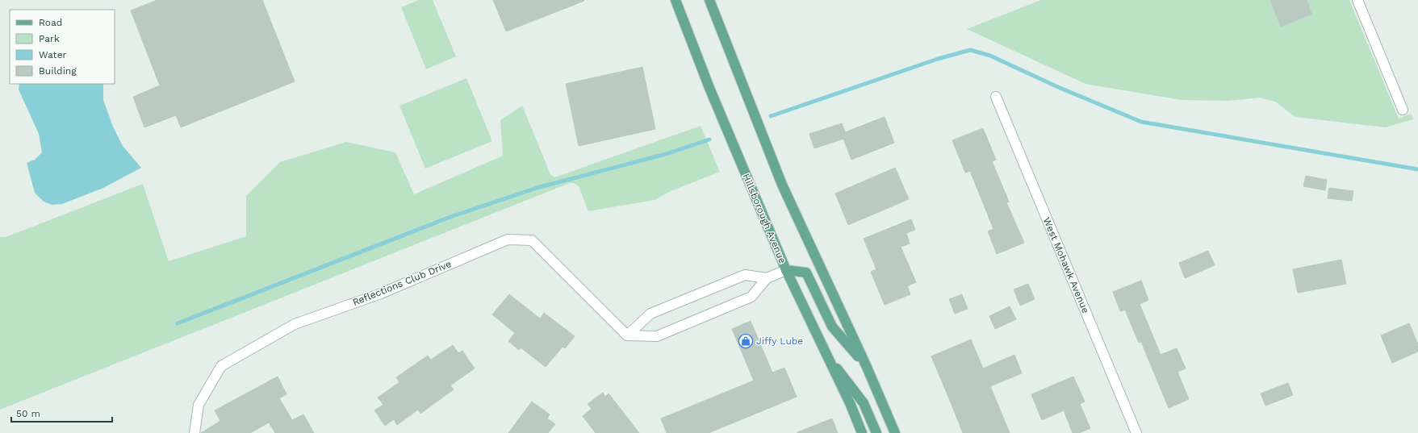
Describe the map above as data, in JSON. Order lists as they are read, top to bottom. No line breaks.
{"streets":{"main road":["Hillsborough Avenue"],"street":["West Mohawk Avenue","Reflections Club Drive"]},"places":{"shop":["Jiffy Lube"]},"legend":["Road","Park","Water","Building"],"scale_bar":"50 m"}
